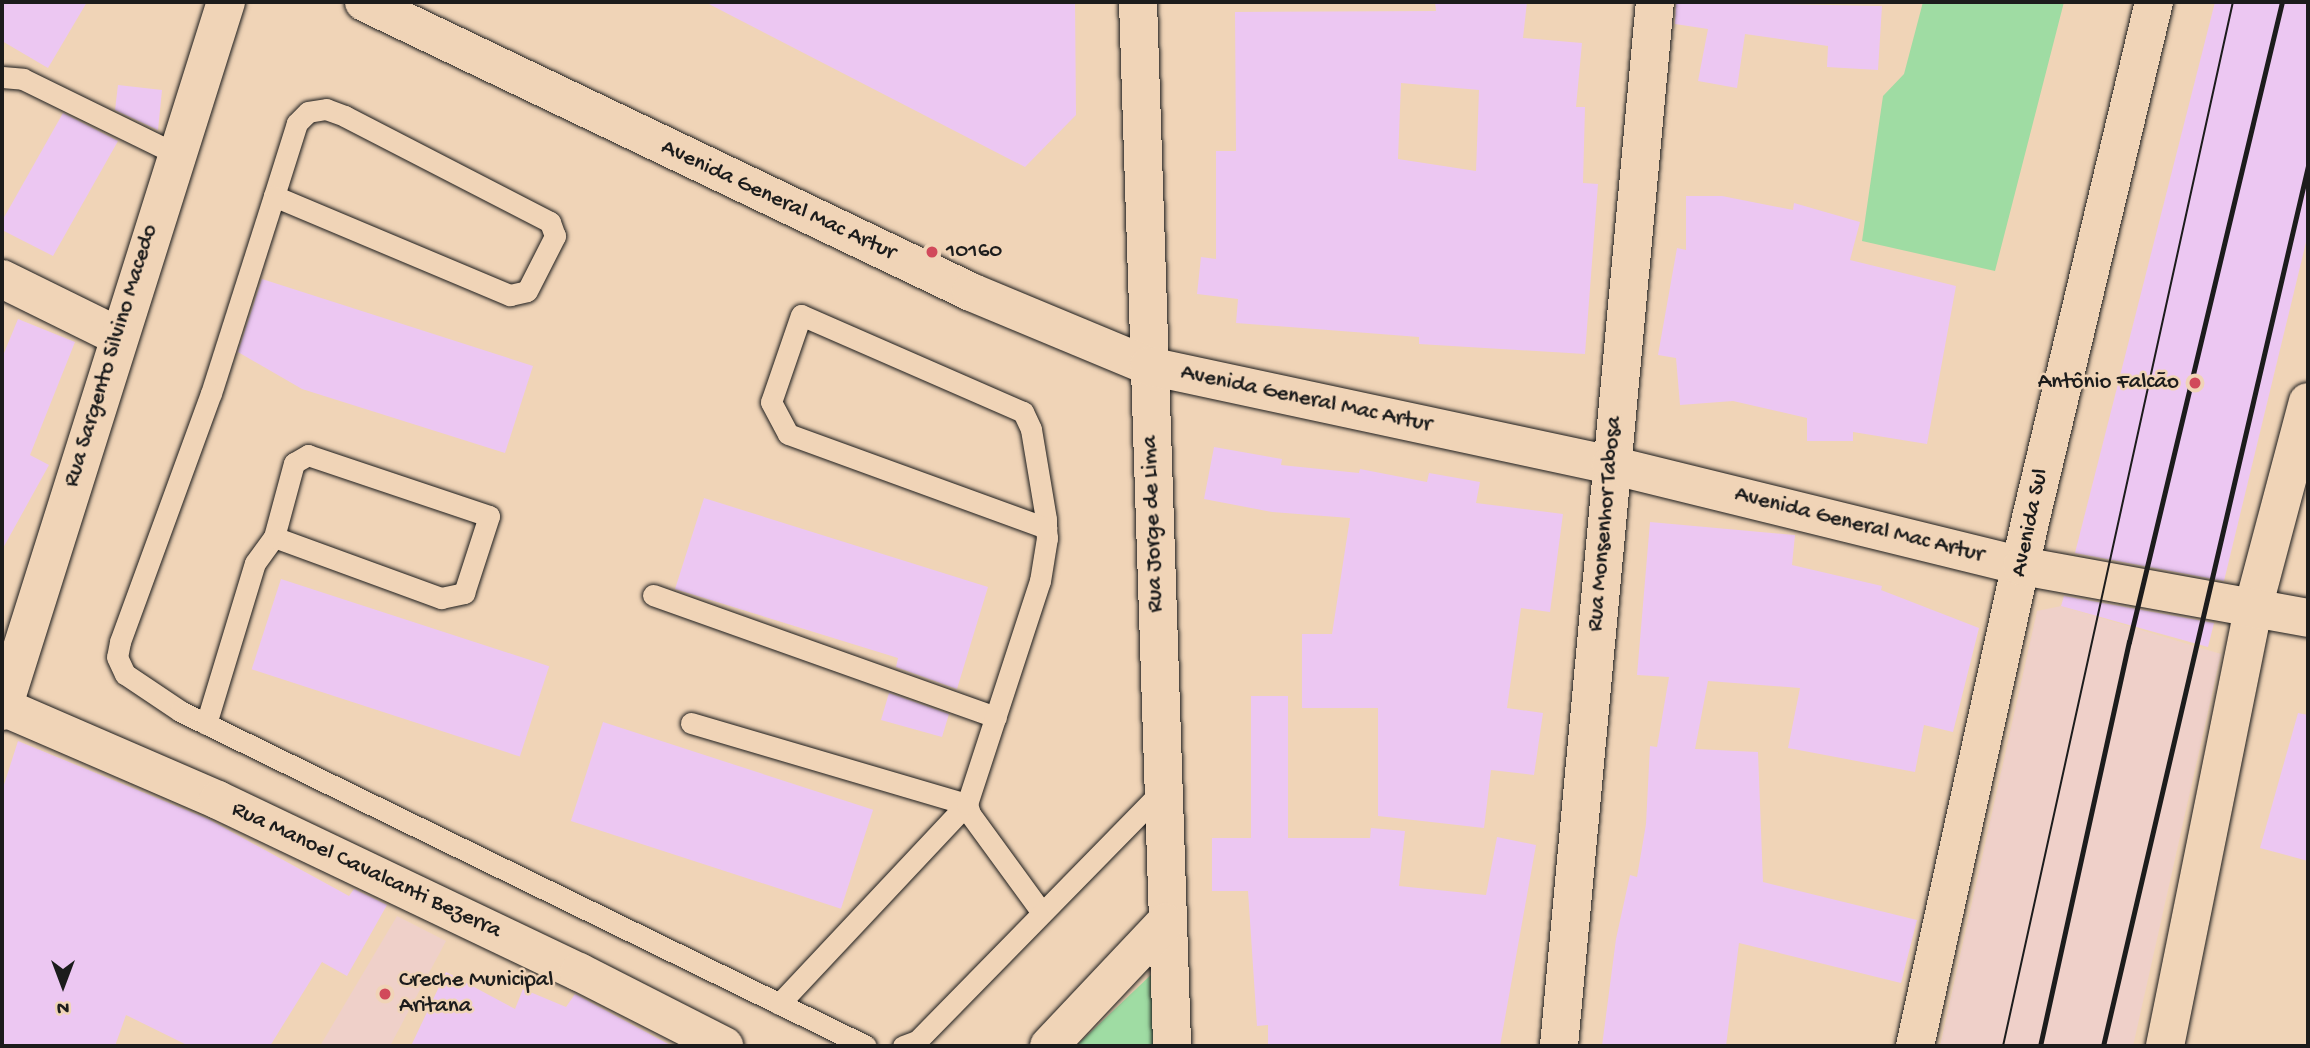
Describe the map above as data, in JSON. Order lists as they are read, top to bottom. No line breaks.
{"streets":{"street":["Avenida General Mac Artur","Rua Sargento Silvino Macedo","Avenida Sul","Rua Jorge de Lima","Rua Monsenhor Tabosa","Rua Manoel Cavalcanti Bezerra"]},"crossings":[["Avenida General Mac Artur","Avenida Sul"],["Avenida General Mac Artur","Rua Jorge de Lima"],["Avenida General Mac Artur","Rua Monsenhor Tabosa"],["Rua Sargento Silvino Macedo","Rua Manoel Cavalcanti Bezerra"]],"places":["10160","Antônio Falcão","Creche Municipal Aritana"],"north":"bottom"}
